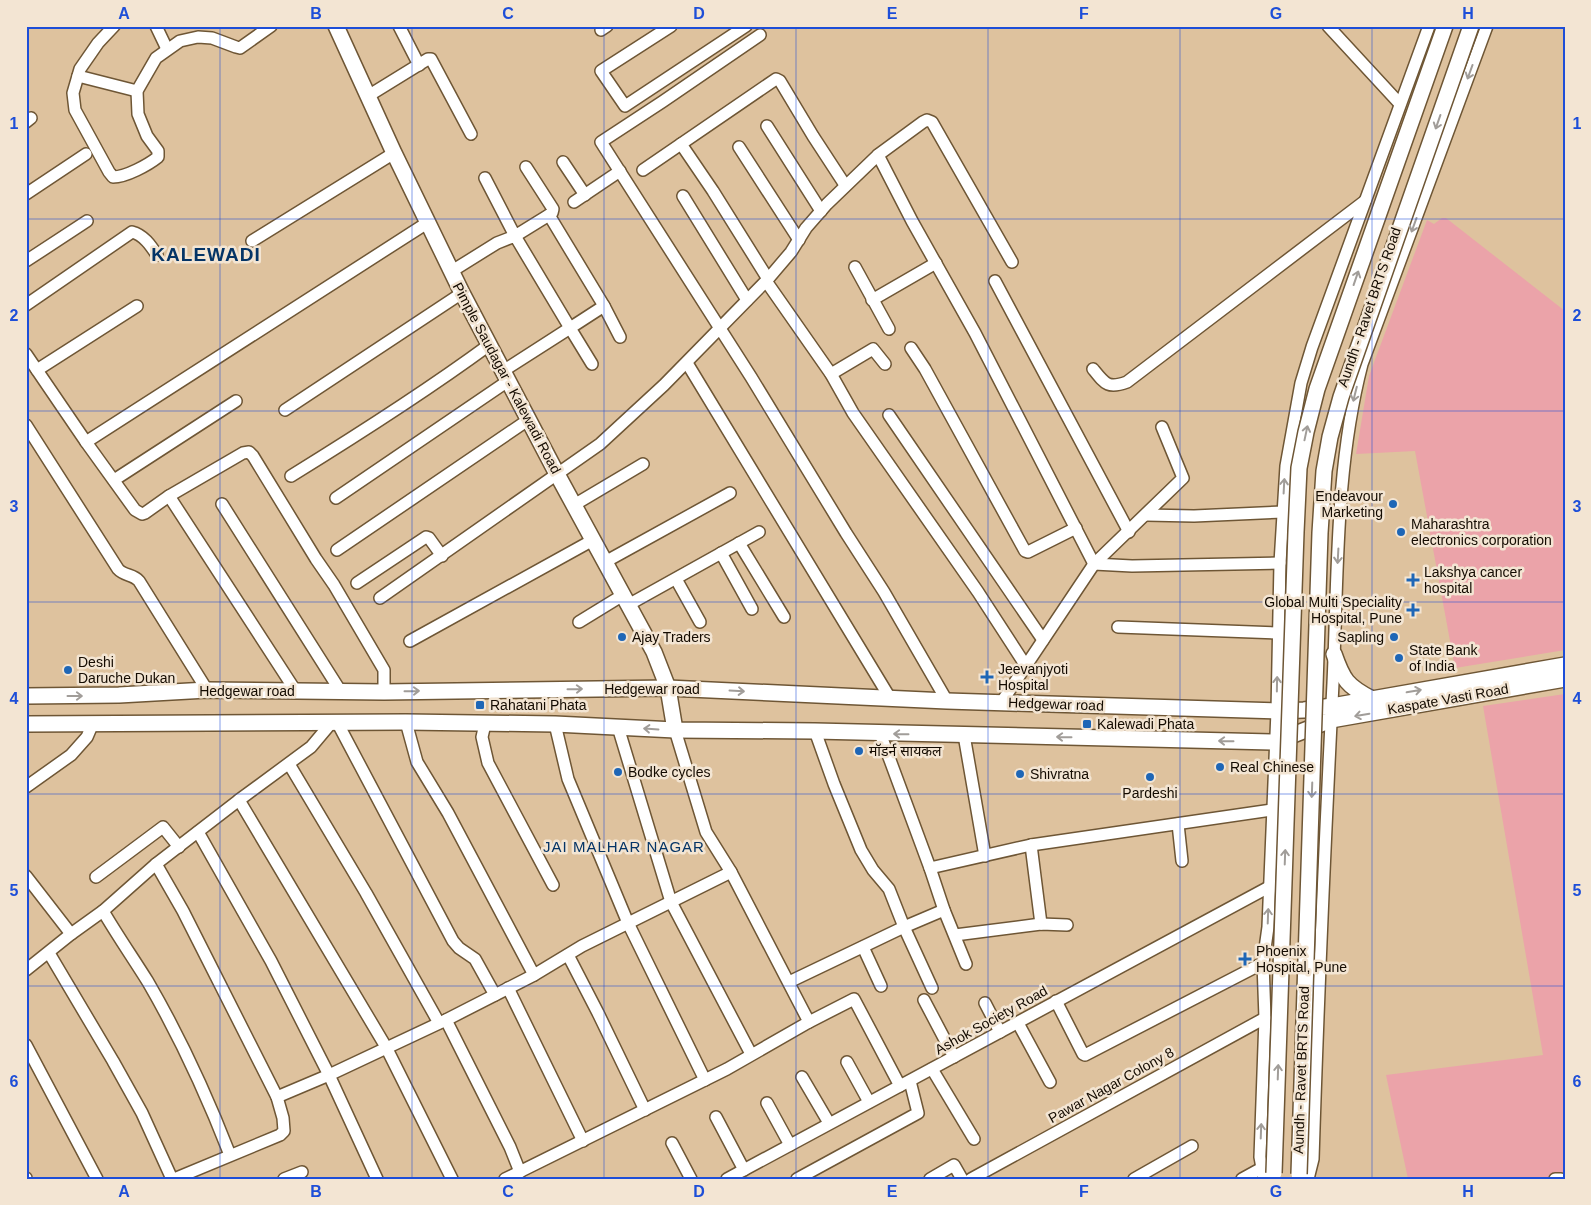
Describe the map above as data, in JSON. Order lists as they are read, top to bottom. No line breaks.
{"streets":{"main road":["Pimple Saudagar - Kalewadi Road","Hedgewar road","Kaspate Vasti Road"],"street":["Aundh - Ravet BRTS Road","Ashok Society Road","Pawar Nagar Colony 8"]},"crossings":[["Aundh - Ravet BRTS Road","Hedgewar road"],["Aundh - Ravet BRTS Road","Kaspate Vasti Road"],["Pimple Saudagar - Kalewadi Road","Hedgewar road"],["Hedgewar road","Kaspate Vasti Road"]],"districts":["KALEWADI","JAI MALHAR NAGAR"],"places":{"other":["Endeavour Marketing","Maharashtra electronics corporation","Ajay Traders","Sapling","State Bank of India","Deshi Daruche Dukan","मॉडर्न सायकल","Real Chinese","Bodke cycles","Shivratna","Pardeshi"],"health":["Lakshya cancer hospital","Global Multi Speciality Hospital, Pune","Jeevanjyoti Hospital","Phoenix Hospital, Pune"],"transit":["Rahatani Phata","Kalewadi Phata"]},"grid":{"columns":["A","B","C","D","E","F","G","H"],"rows":["1","2","3","4","5","6"]}}
